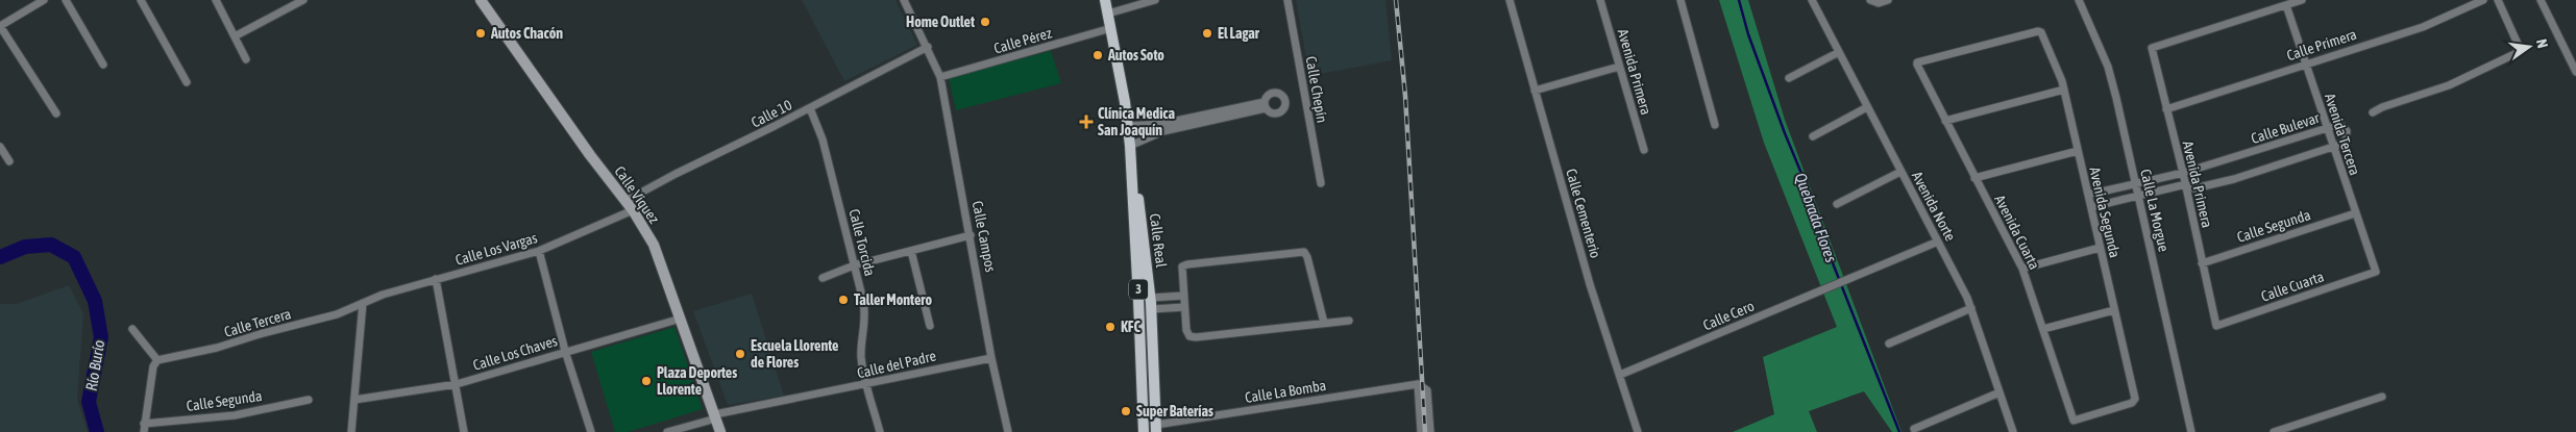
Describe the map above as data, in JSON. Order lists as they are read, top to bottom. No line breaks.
{"streets":{"main road":["Calle Víquez","Calle Real","3"],"street":["Calle Pérez","Calle Primera","Avenida Primera","Calle Chepín","Calle 10","Calle Bulevar","Avenida Tercera","Avenida Norte","Calle La Morgue","Avenida Segunda","Calle Cementerio","Calle Segunda","Avenida Cuarta","Calle Campos","Calle Torcida","Calle Los Vargas","Calle Cuarta","Calle Cero","Calle Tercera","Calle Los Chaves","Calle del Padre","Calle La Bomba"]},"crossings":[["Calle Pérez","Calle Campos"],["Calle Pérez","Calle Real"],["Calle Primera","Avenida Primera"],["Calle Primera","Avenida Tercera"],["Avenida Primera","Calle Bulevar"],["Avenida Primera","Avenida Tercera"],["Avenida Primera","Calle Segunda"],["Avenida Primera","Calle Cuarta"],["Calle 10","Calle Víquez"],["Calle 10","Calle Campos"],["Calle 10","Calle Torcida"],["Calle 10","Calle Los Vargas"],["Calle Bulevar","Avenida Tercera"],["Calle Bulevar","Calle La Morgue"],["Calle Bulevar","Avenida Segunda"],["Avenida Tercera","Calle Segunda"],["Avenida Tercera","Calle Cuarta"],["Calle Víquez","Calle Los Vargas"],["Calle Víquez","Calle Los Chaves"],["Calle Víquez","Calle del Padre"],["Avenida Norte","Calle Cero"],["Avenida Segunda","Avenida Cuarta"],["Calle Cementerio","Calle Cero"],["Calle Campos","Calle del Padre"],["Calle Real","Calle La Bomba"],["Calle Torcida","Calle del Padre"],["Calle Los Vargas","Calle Tercera"]],"water":["Quebrada Flores","Río Burío"],"places":{"other":["Home Outlet","Autos Chacón","El Lagar","Autos Soto","Taller Montero","KFC","Escuela Llorente de Flores","Plaza Deportes Llorente","Super Baterías"],"health":["Clínica Medica San Joaquín"]},"north":"right"}
